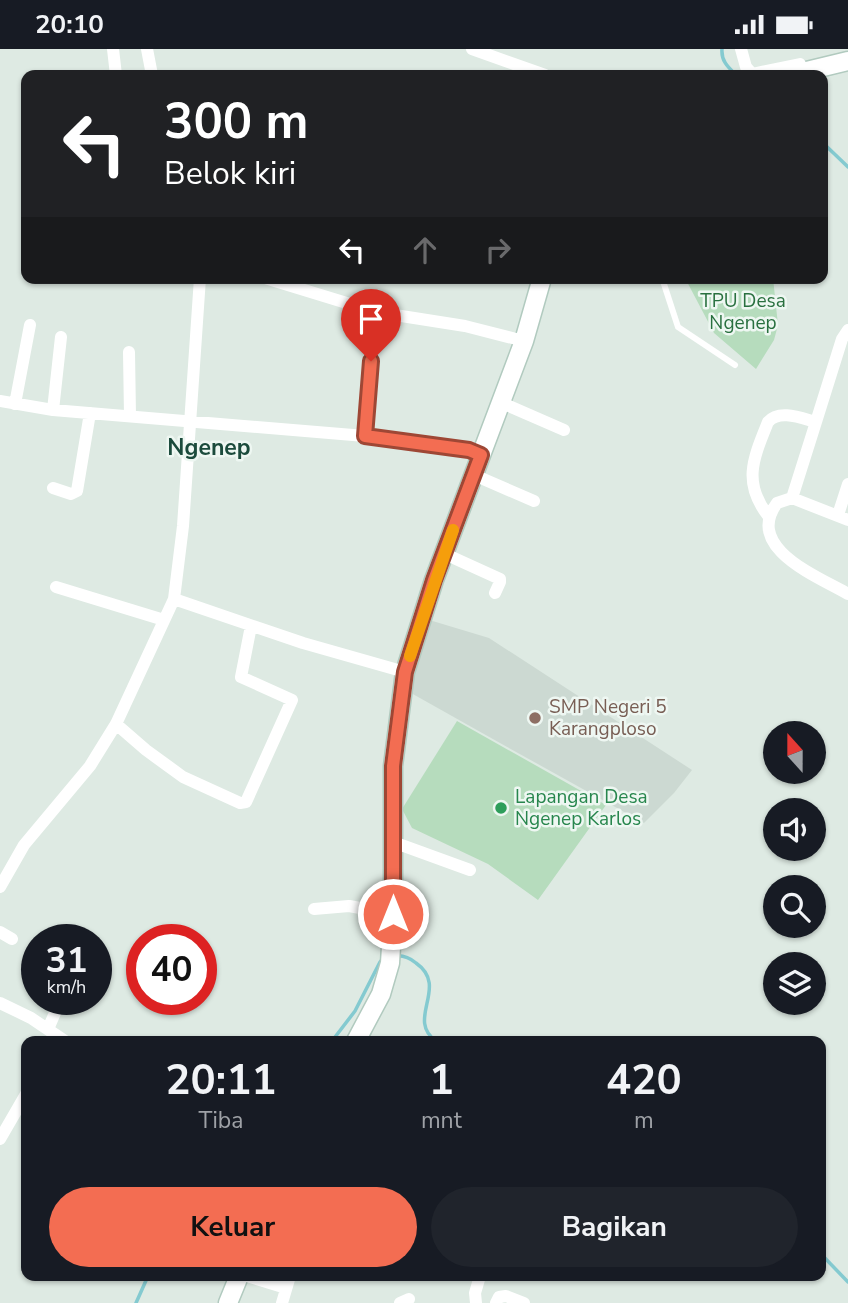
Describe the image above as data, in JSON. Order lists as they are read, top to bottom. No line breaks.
{"districts":["Ngenep"],"parks":["TPU Desa Ngenep"],"places":["SMP Negeri 5 Karangploso","Lapangan Desa Ngenep Karlos"],"north":"top","page":{"status":"20:10","turn":["300 m","Belok kiri"],"speed":"31 km/h","limit":"40","eta":["20:11","Tiba","1","mnt","420","m"],"buttons":["Keluar","Bagikan"]}}
